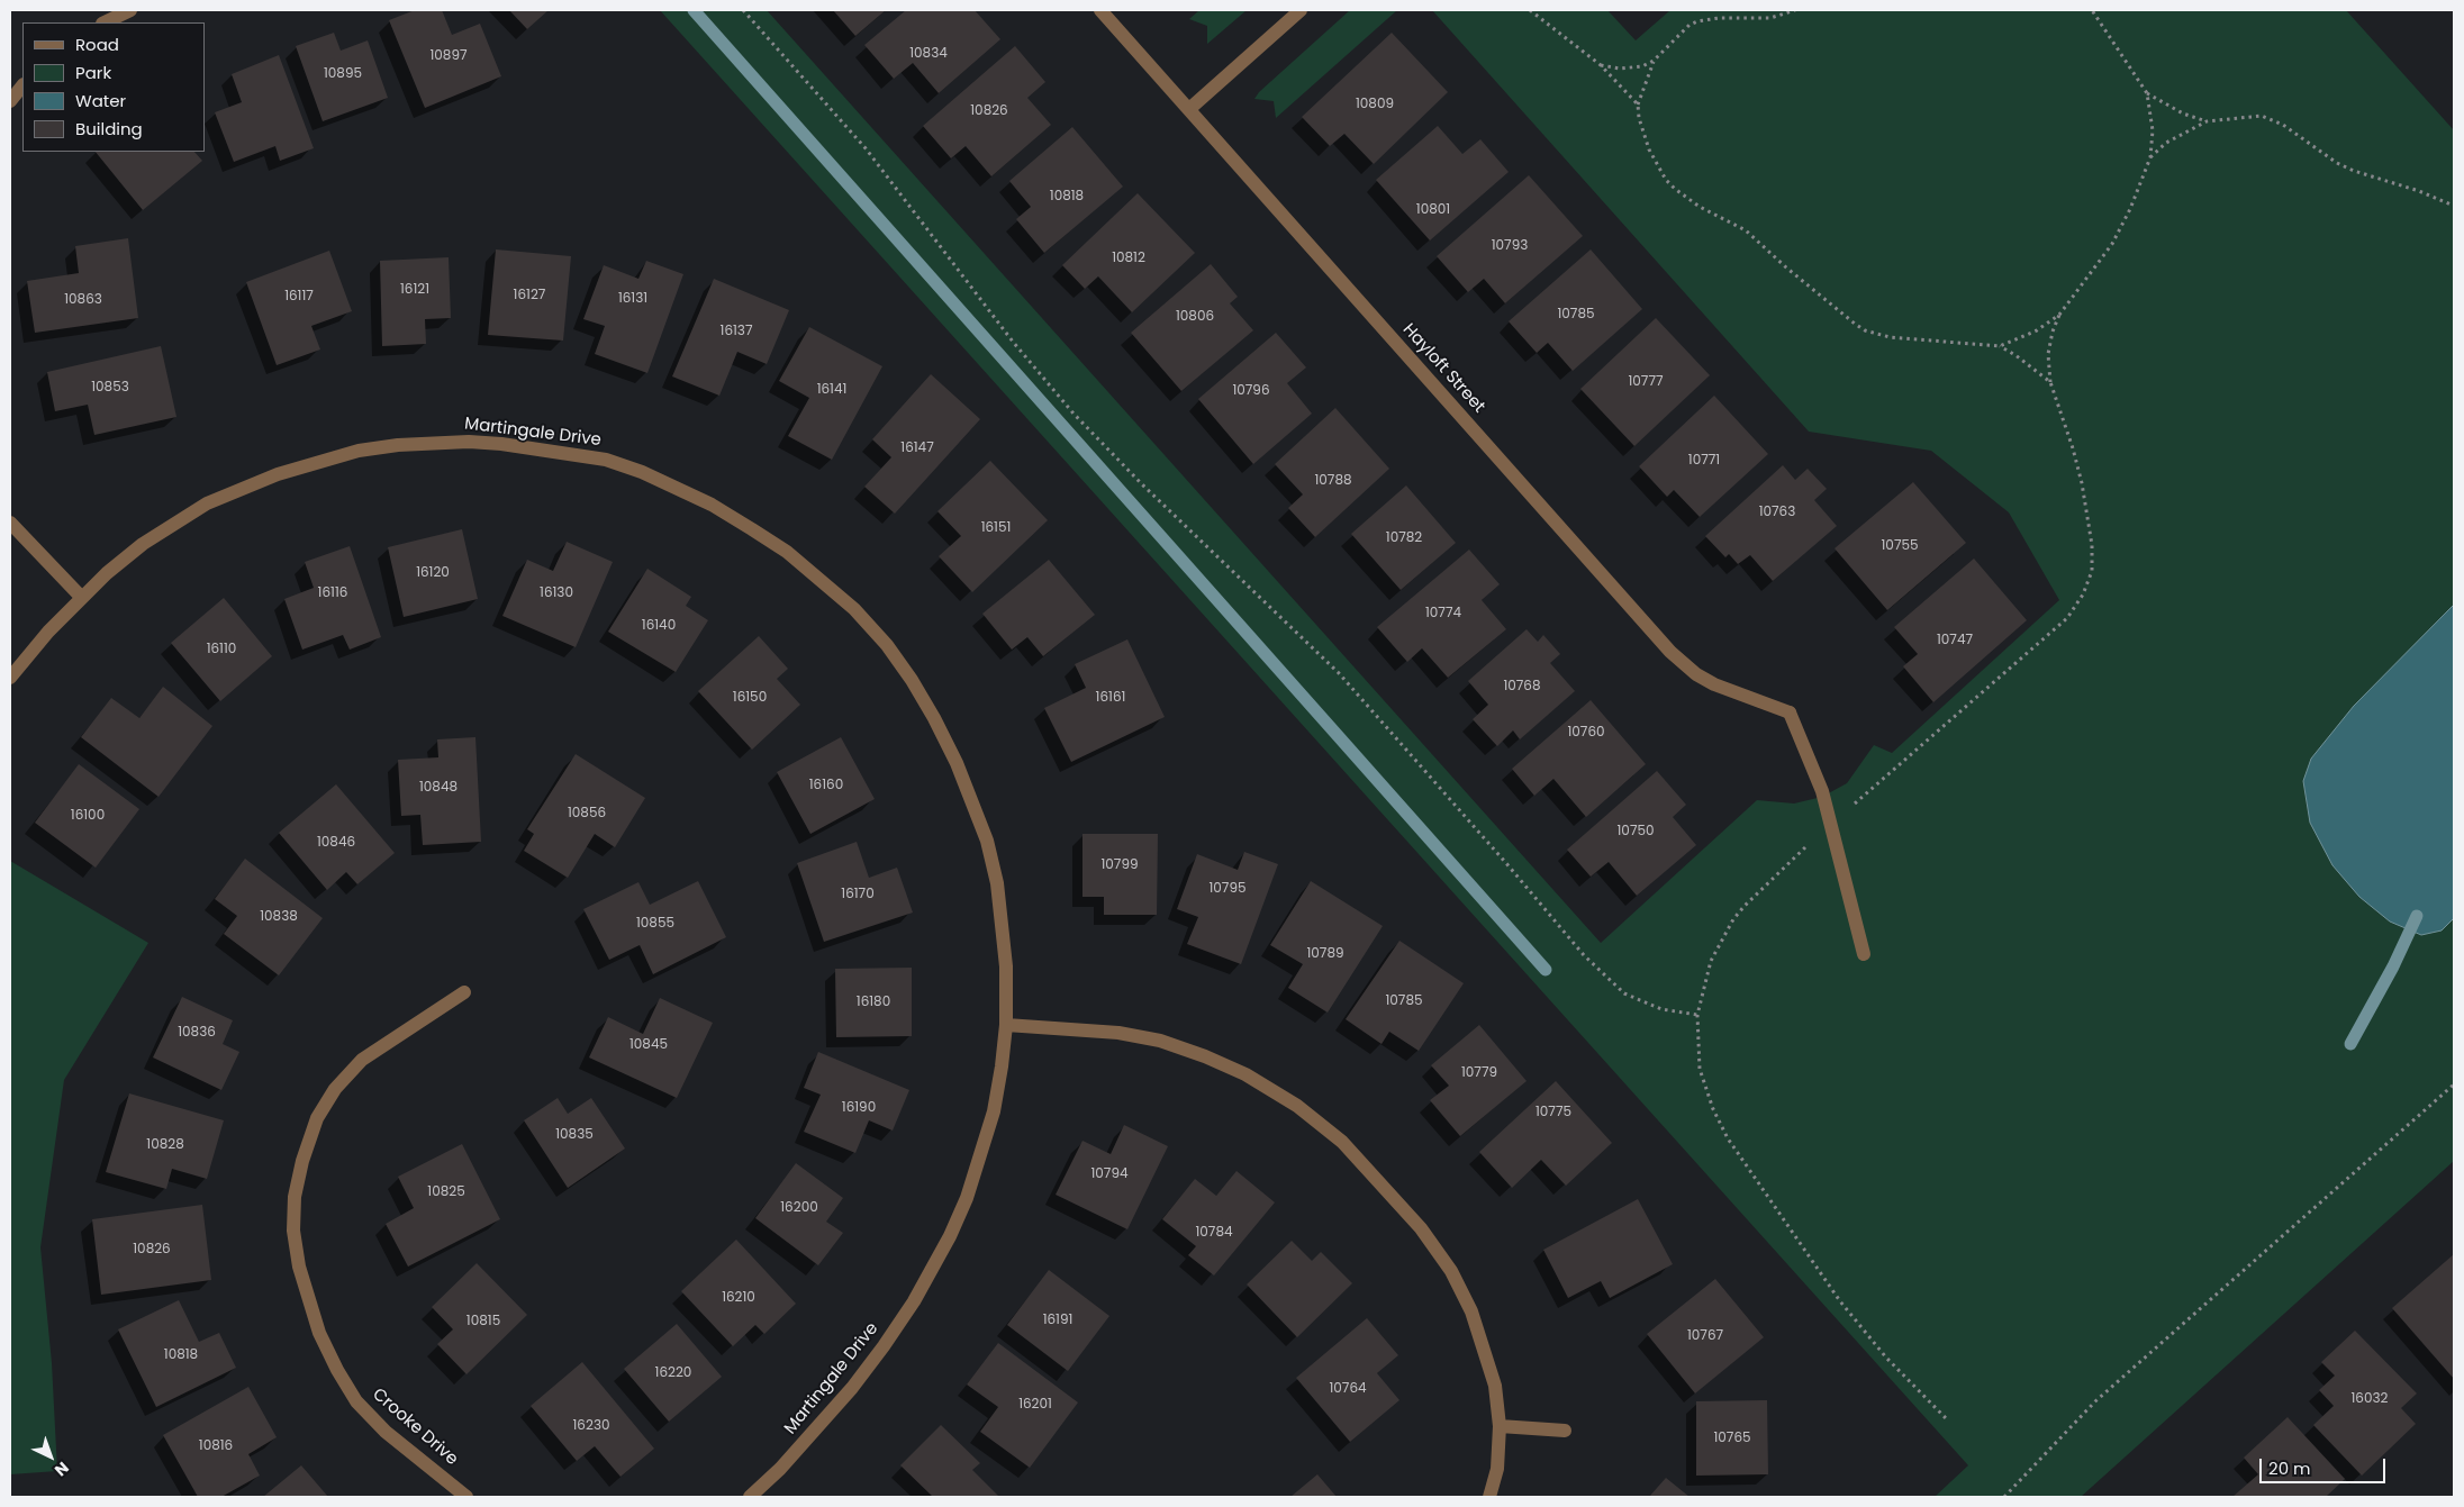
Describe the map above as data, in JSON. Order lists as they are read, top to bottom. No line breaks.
{"streets":{"street":["Hayloft Street","Martingale Drive","Crooke Drive"]},"house_numbers":["10834","10897","10895","10809","10826","10818","10801","10793","10812","16121","16127","16117","16131","10863","10785","10806","16137","10777","10853","16141","10796","16147","10771","10788","10763","16151","10782","10755","16120","16116","16130","10774","16140","10747","16110","10768","16150","16161","10760","16160","10848","10856","16100","10750","10846","10799","10795","16170","10838","10855","10789","10785","16180","10836","10845","10779","16190","10775","10835","10828","10794","10825","16200","10784","10826","16210","16191","10815","10767","10818","16220","10764","16032","16201","16230","10765","10816"],"legend":["Road","Park","Water","Building"],"scale_bar":"20 m","north":"bottom right"}
